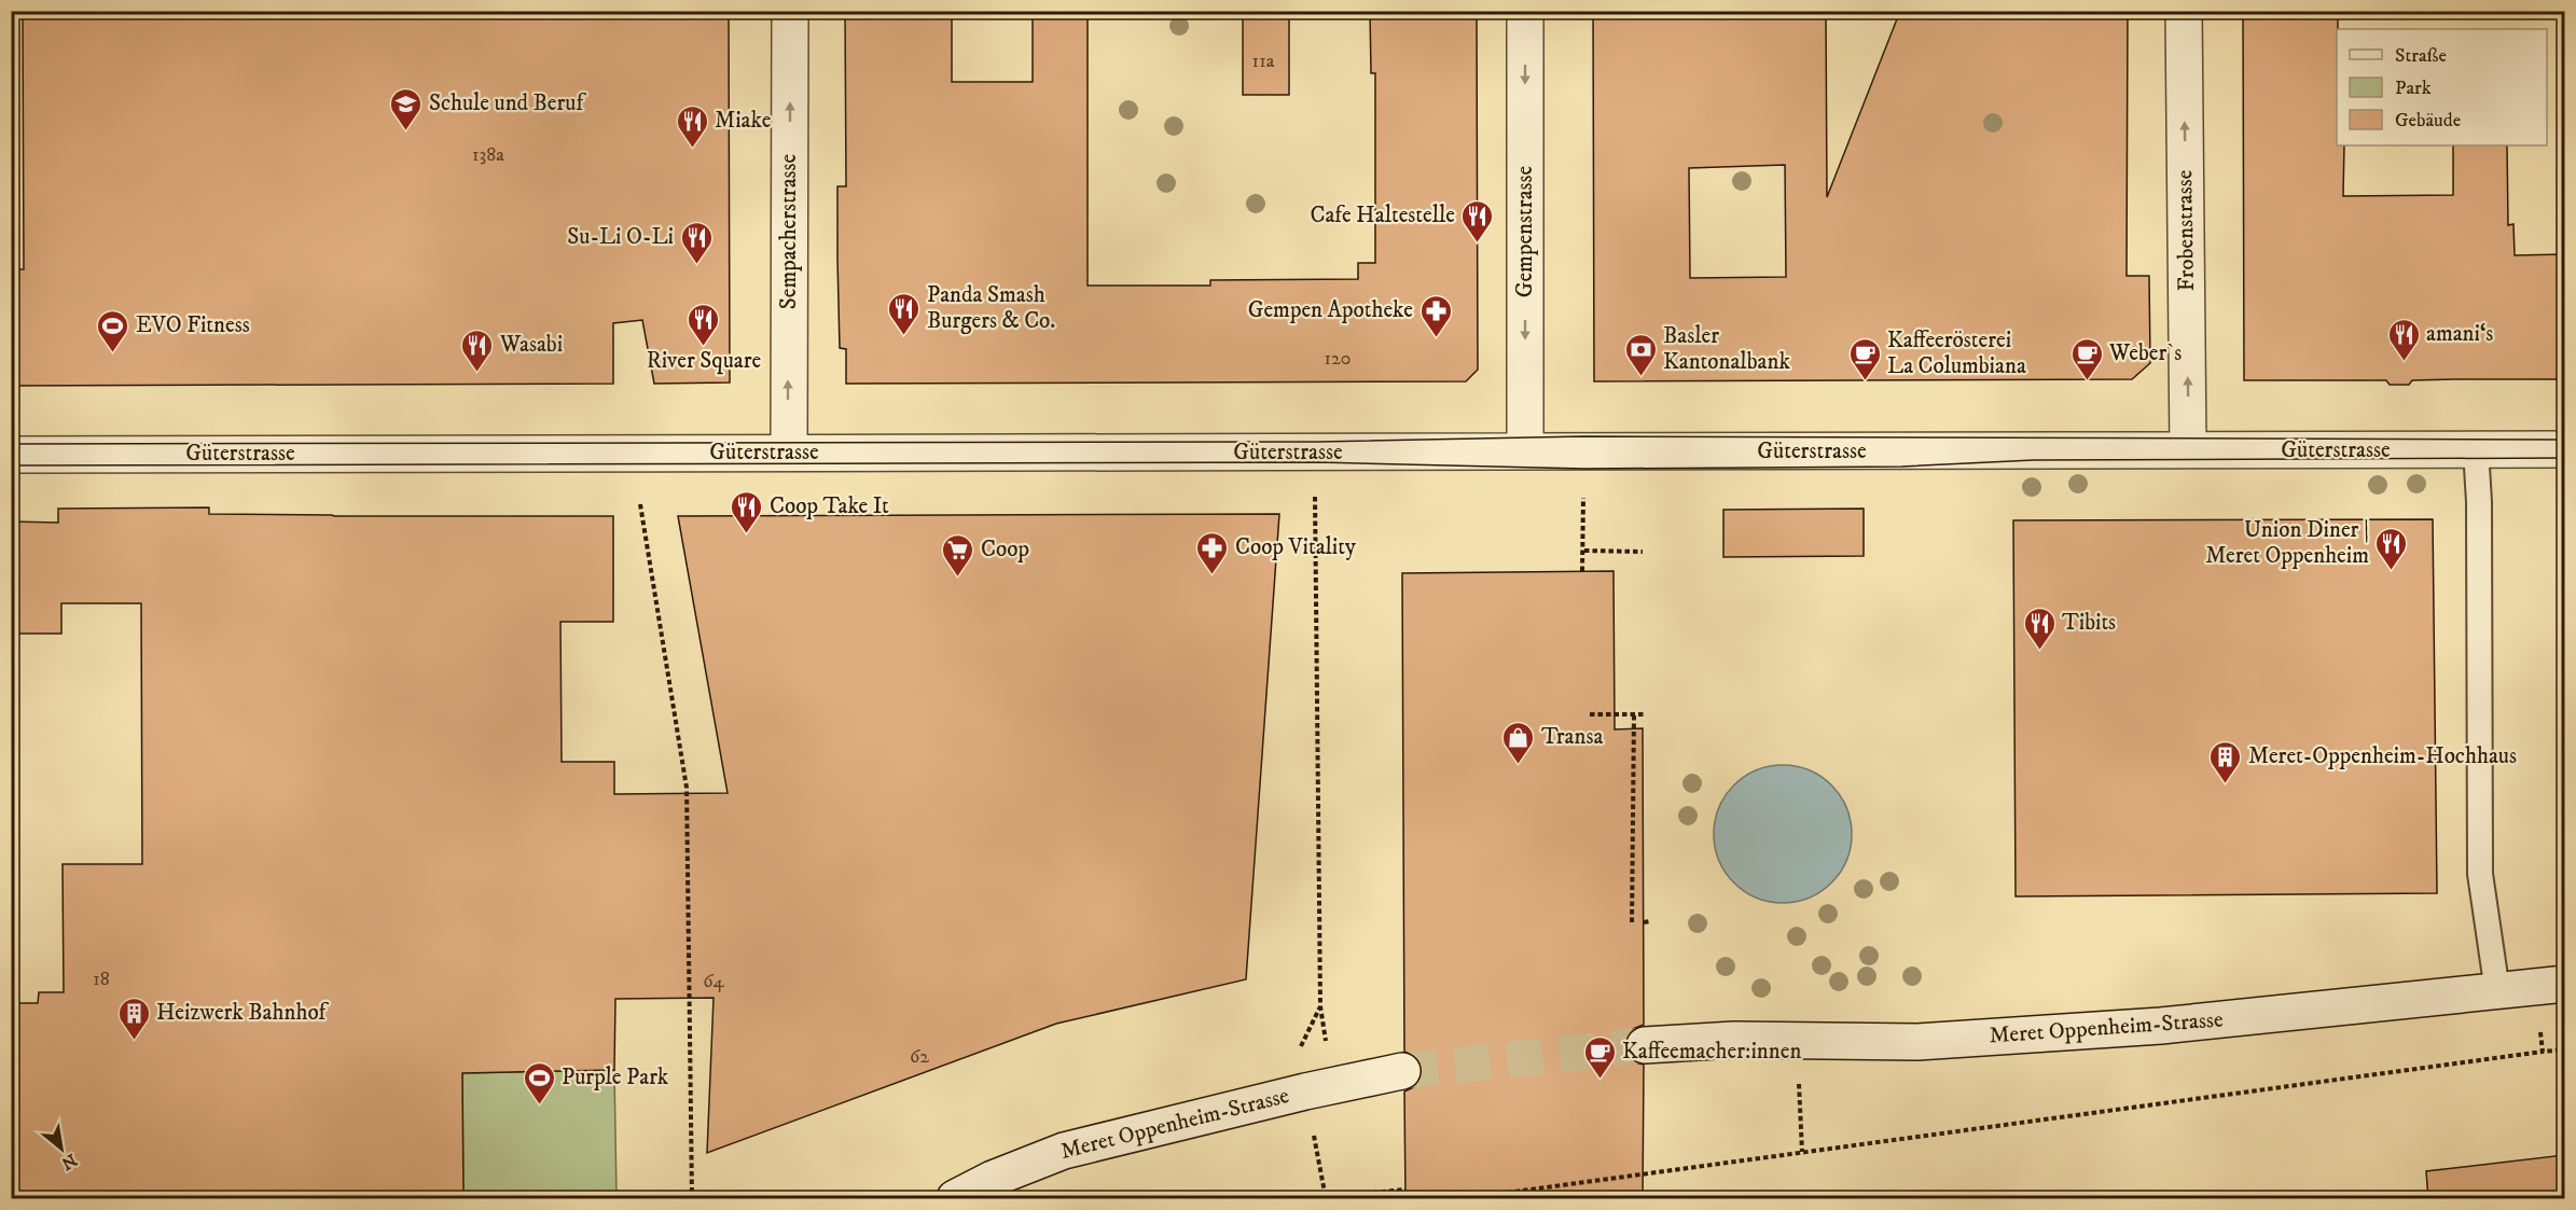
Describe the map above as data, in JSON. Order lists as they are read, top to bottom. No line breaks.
{"streets":{"street":["Frobenstrasse","Sempacherstrasse","Gempenstrasse","Güterstrasse","Meret Oppenheim-Strasse"]},"crossings":[["Frobenstrasse","Güterstrasse"],["Sempacherstrasse","Güterstrasse"],["Gempenstrasse","Güterstrasse"]],"one_way":["Frobenstrasse","Sempacherstrasse","Gempenstrasse"],"places":{"school or university":["Schule und Beruf"],"restaurant":["Miake","Cafe Haltestelle","Su-Li O-Li","Panda Smash Burgers & Co.","River Square","amani‘s","Wasabi","Coop Take It","Union Diner | Meret Oppenheim","Tibits"],"pharmacy":["Gempen Apotheke","Coop Vitality"],"sports":["EVO Fitness","Purple Park"],"bank":["Basler Kantonalbank"],"cafe":["Kaffeerösterei La Columbiana","Weberˋs","Kaffeemacher:innen"],"supermarket":["Coop"],"shop":["Transa"],"building":["Meret-Oppenheim-Hochhaus","Heizwerk Bahnhof"]},"house_numbers":["11a","138a","120","18","64","62"],"legend":["Straße","Park","Gebäude"],"north":"bottom right"}
